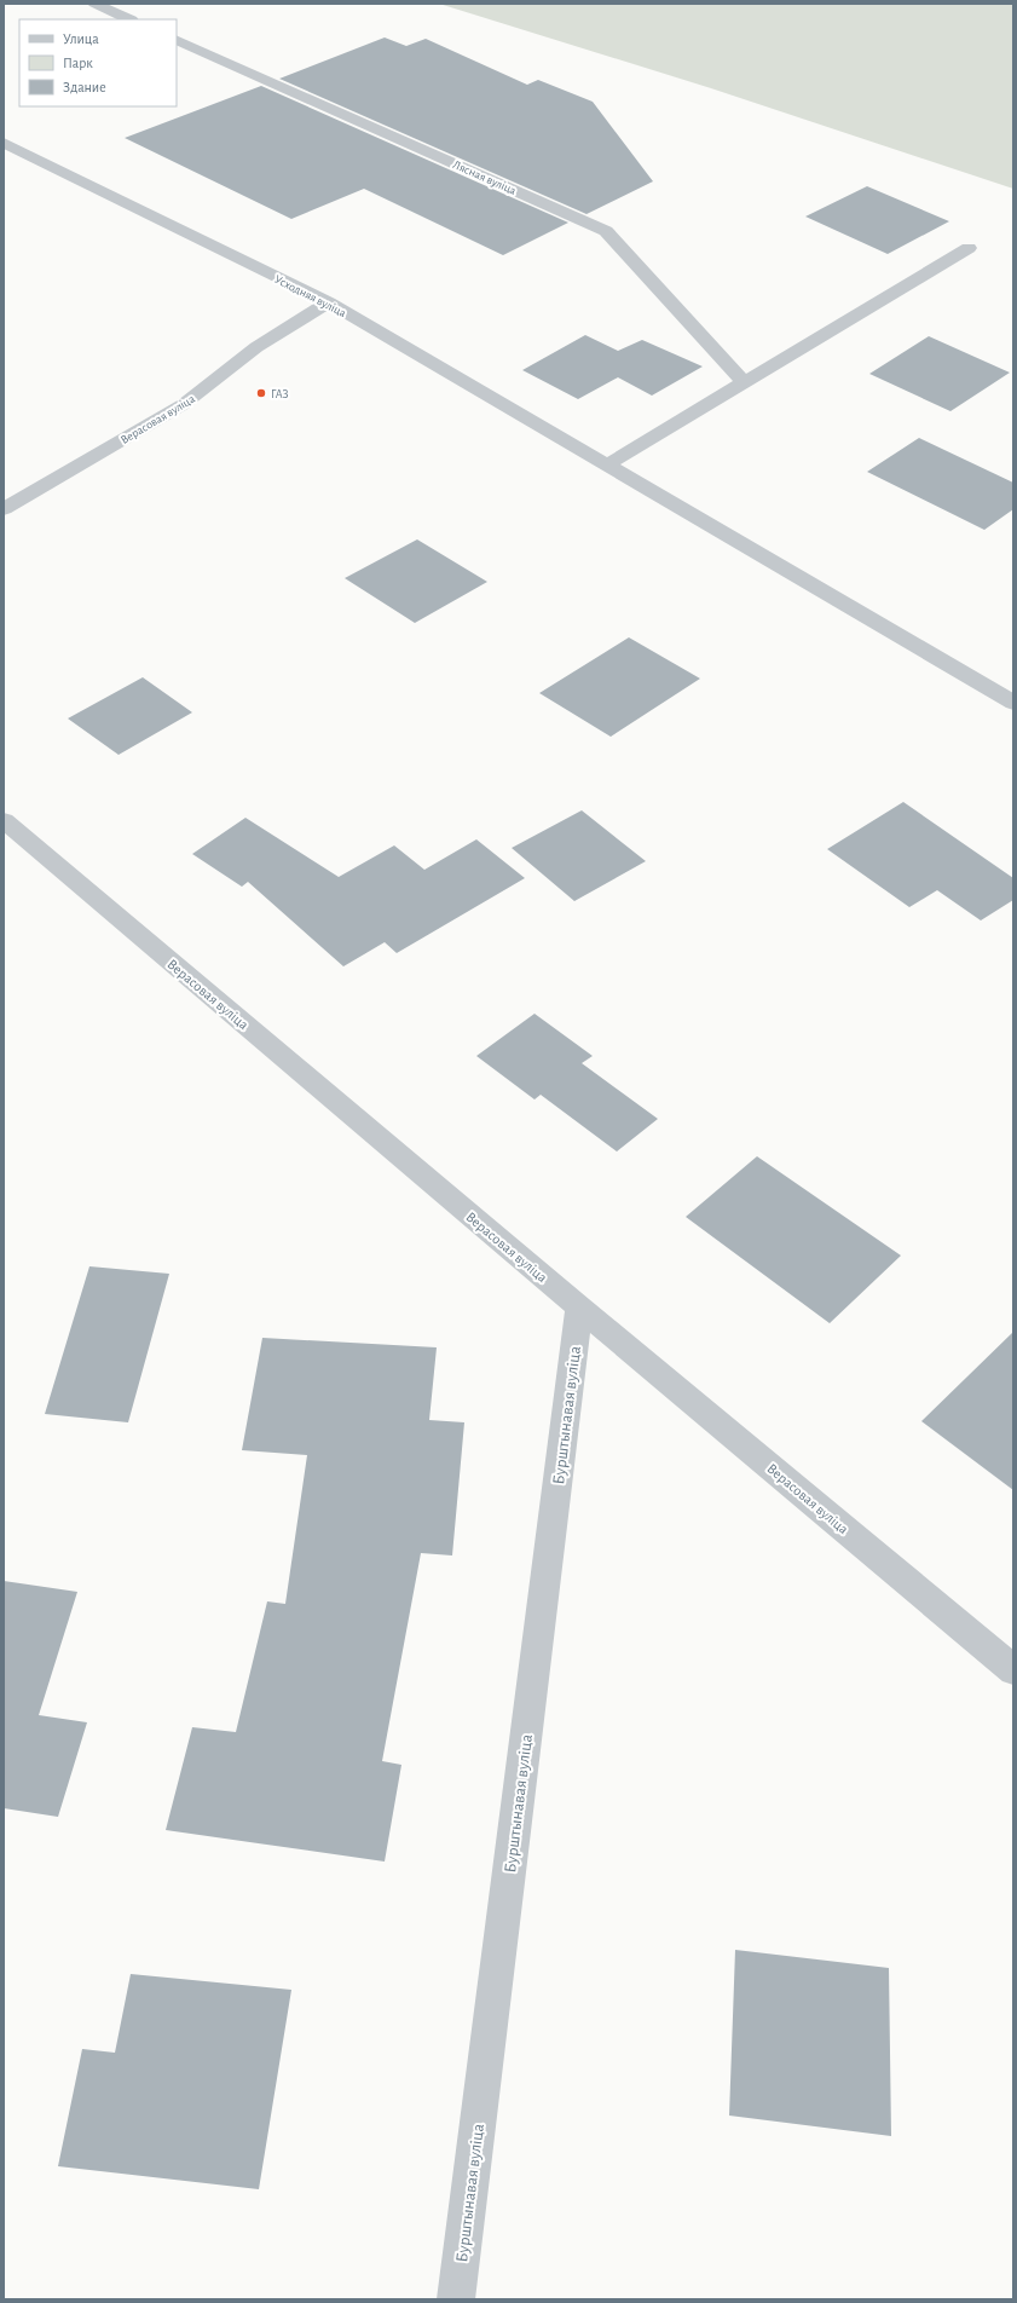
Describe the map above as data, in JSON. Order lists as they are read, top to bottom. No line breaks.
{"streets":{"street":["Лясная вуліца","Усходняя вуліца","Верасовая вуліца","Бурштынавая вуліца"]},"crossings":[["Усходняя вуліца","Верасовая вуліца"],["Верасовая вуліца","Бурштынавая вуліца"]],"places":["ГАЗ"],"legend":["Улица","Парк","Здание"]}
